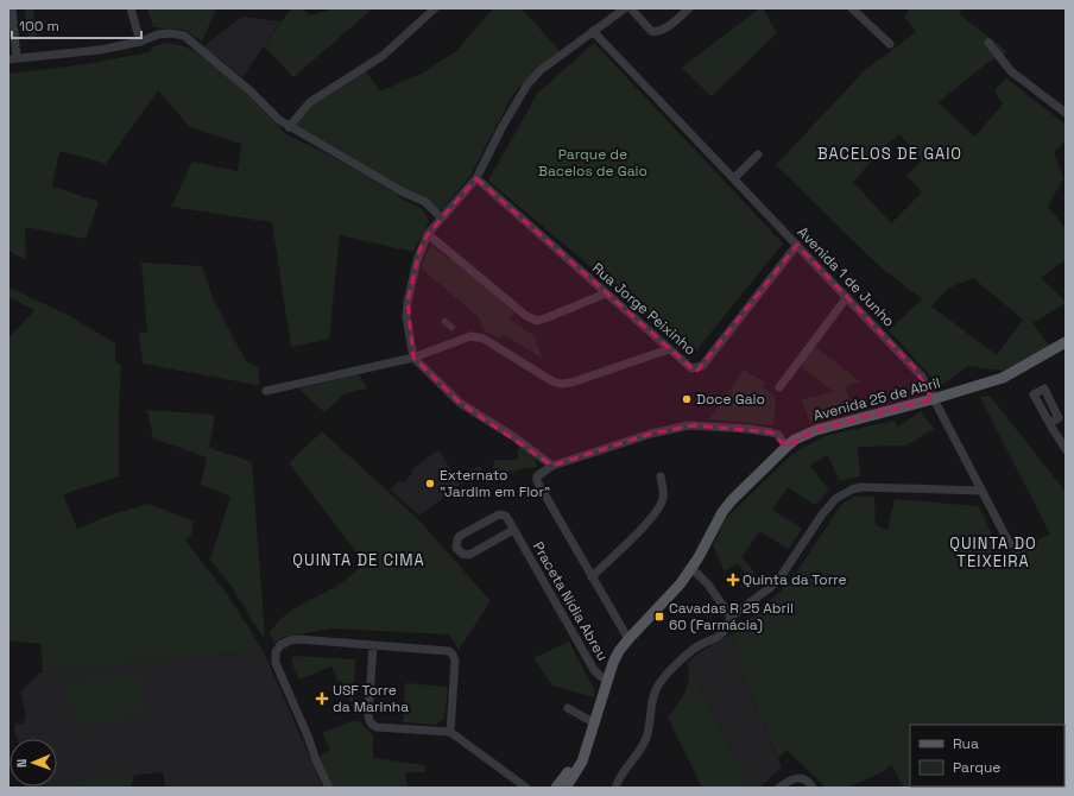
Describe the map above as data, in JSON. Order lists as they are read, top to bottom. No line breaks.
{"streets":{"main road":["Avenida 25 de Abril"],"street":["Avenida 1 de Junho","Rua Jorge Peixinho","Praceta Nídia Abreu"]},"crossings":[["Avenida 1 de Junho","Rua Jorge Peixinho"],["Avenida 1 de Junho","Avenida 25 de Abril"],["Avenida 25 de Abril","Praceta Nídia Abreu"]],"districts":["BACELOS DE GAIO","QUINTA DO TEIXEIRA","QUINTA DE CIMA"],"parks":["Parque de Bacelos de Gaio"],"places":{"other":["Doce Gaio","Externato \"Jardim em Flor\""],"health":["Quinta da Torre","USF Torre da Marinha"],"transit":["Cavadas R 25 Abril 60 (Farmácia)"]},"legend":["Rua","Parque"],"scale_bar":"100 m","north":"left"}
